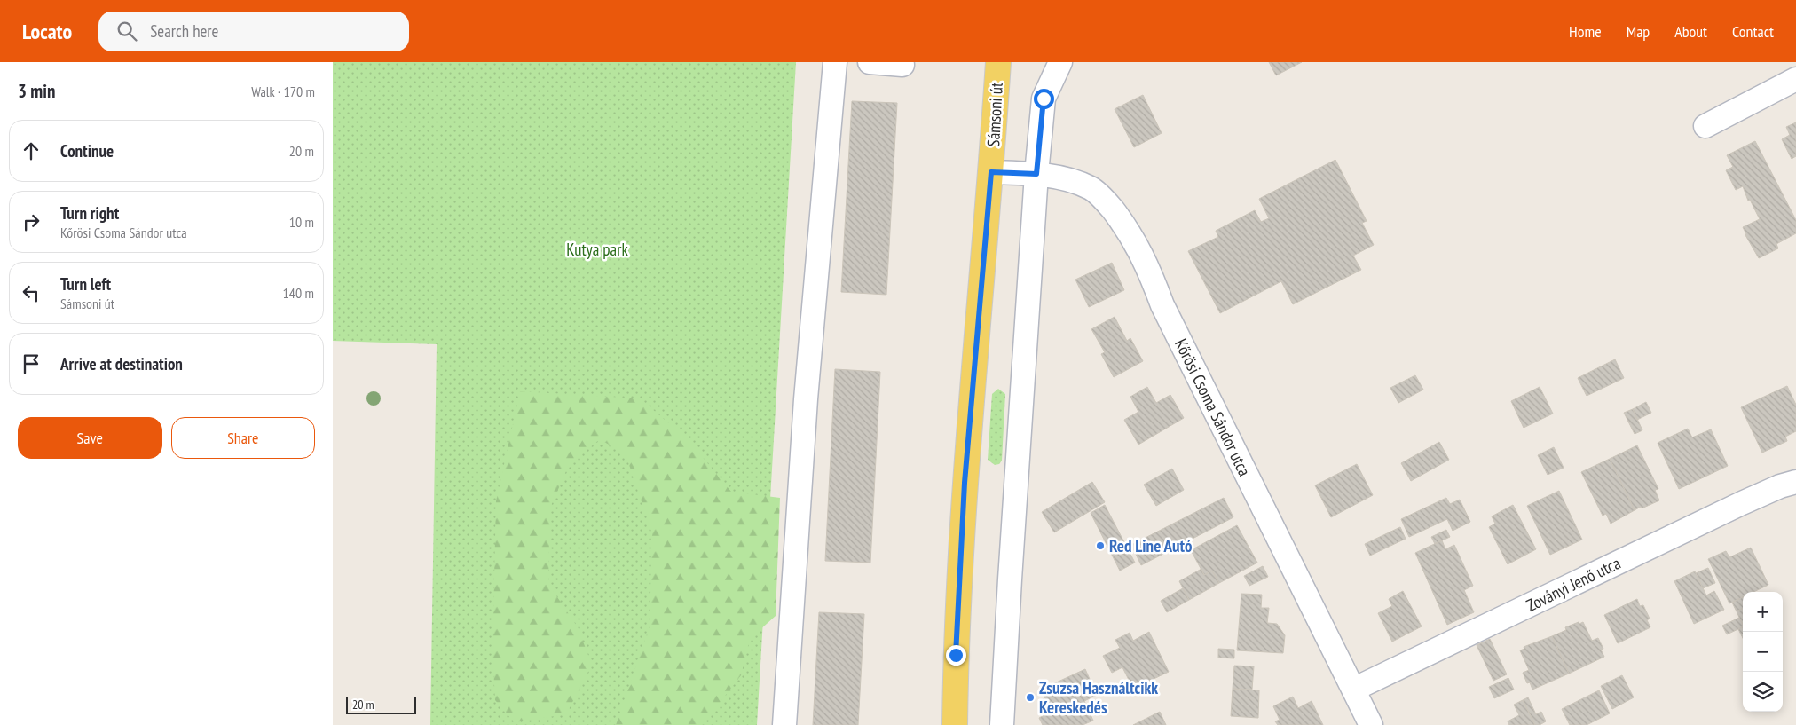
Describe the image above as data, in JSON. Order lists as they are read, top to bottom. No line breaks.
{"streets":{"main road":["Sámsoni út"],"street":["Kőrösi Csoma Sándor utca","Zoványi Jenő utca"]},"crossings":[["Sámsoni út","Kőrösi Csoma Sándor utca"],["Kőrösi Csoma Sándor utca","Zoványi Jenő utca"]],"parks":["Kutya park"],"places":["Red Line Autó","Zsuzsa Használtcikk Kereskedés"],"scale_bar":"20 m","page":{"header":"Locato","search":"Search here","nav":["Home","Map","About","Contact"],"heading":["3 min","Walk · 170 m"],"list":[["Continue","20 m"],["Turn right","Kőrösi Csoma Sándor utca","10 m"],["Turn left","Sámsoni út","140 m"],"Arrive at destination"],"buttons":["Save","Share"],"map_buttons":["+","−"],"scale":"20 m"}}
